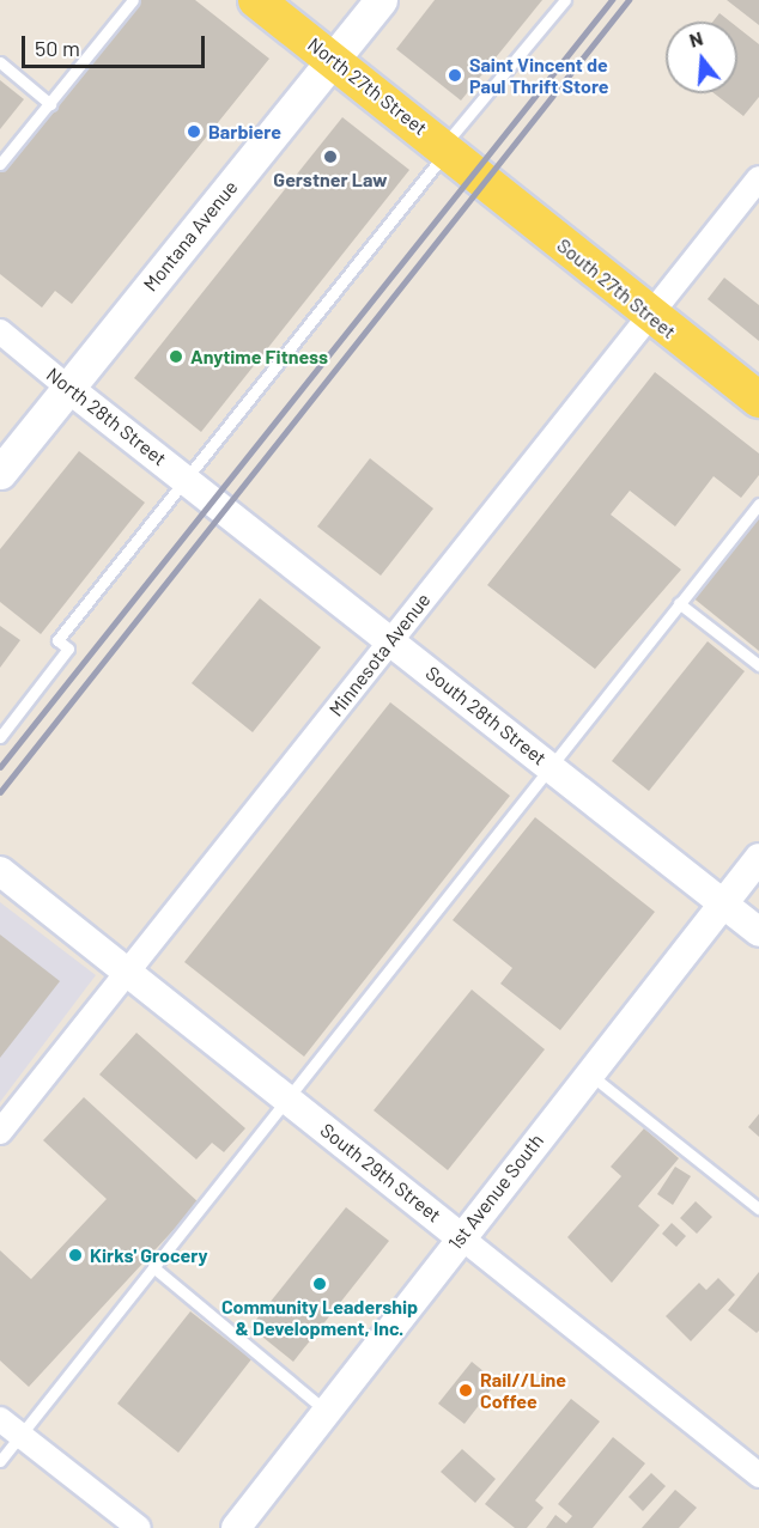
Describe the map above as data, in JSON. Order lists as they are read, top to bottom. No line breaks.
{"streets":{"main road":["North 27th Street","Montana Avenue","South 27th Street"],"street":["North 28th Street","Minnesota Avenue","South 28th Street","South 29th Street","1st Avenue South"]},"crossings":[["North 27th Street","Montana Avenue"],["North 27th Street","South 27th Street"],["Montana Avenue","North 28th Street"],["South 27th Street","Minnesota Avenue"],["North 28th Street","South 28th Street"],["Minnesota Avenue","South 28th Street"],["Minnesota Avenue","South 29th Street"],["South 28th Street","1st Avenue South"],["South 29th Street","1st Avenue South"]],"places":["Saint Vincent de Paul Thrift Store","Barbiere","Gerstner Law","Anytime Fitness","Kirks' Grocery","Community Leadership & Development, Inc.","Rail//Line Coffee"],"scale_bar":"50 m","north":"top"}
